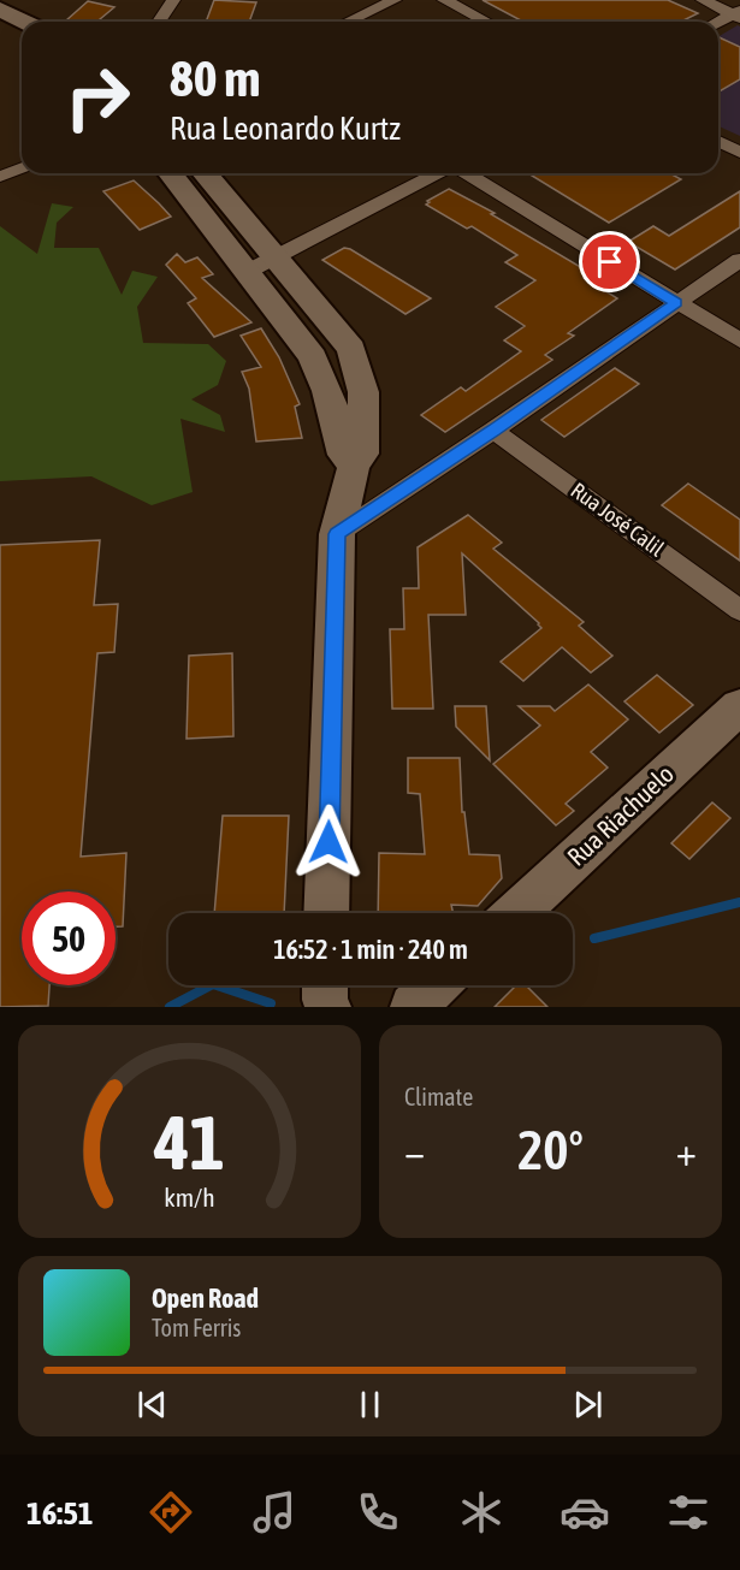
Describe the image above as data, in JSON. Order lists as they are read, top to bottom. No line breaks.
{"streets":{"main road":["Rua Riachuelo"],"street":["Rua José Calil"]},"page":{"turn":["80 m","Rua Leonardo Kurtz"],"limit":"50","trip":"16:52 · 1 min · 240 m","tile":"Climate","heat":["−","20°","+"],"song":["Open Road","Tom Ferris"],"tabs":"16:51","gauge":["41","km/h"]}}
